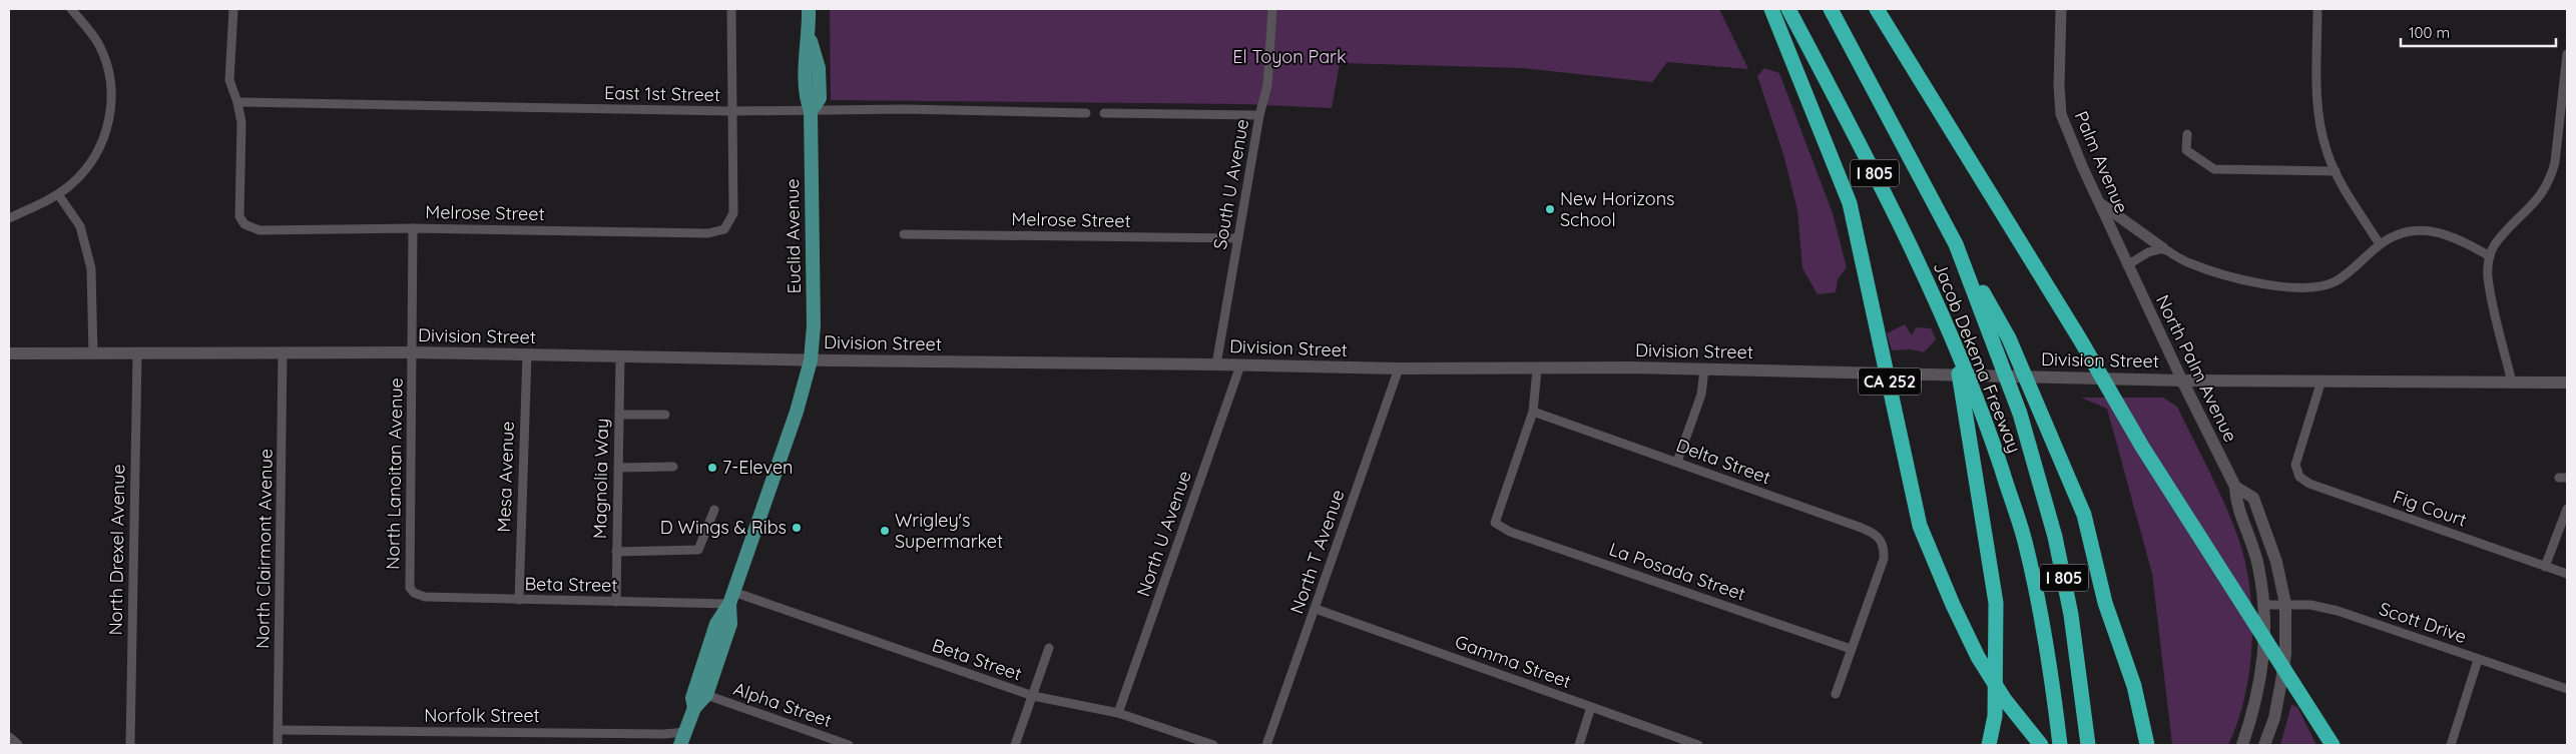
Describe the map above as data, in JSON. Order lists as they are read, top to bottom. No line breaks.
{"streets":{"highway":["I 805","Jacob Dekema Freeway","CA 252"],"main road":["Euclid Avenue","Division Street","North Palm Avenue"],"street":["East 1st Street","Palm Avenue","South U Avenue","Melrose Street","Delta Street","North Lanoitan Avenue","Mesa Avenue","Magnolia Way","Fig Court","North U Avenue","North Clairmont Avenue","North Drexel Avenue","North T Avenue","La Posada Street","Beta Street","Scott Drive","Gamma Street","Alpha Street","Norfolk Street"]},"crossings":[["East 1st Street","Melrose Street"],["East 1st Street","Euclid Avenue"],["Palm Avenue","North Palm Avenue"],["South U Avenue","Melrose Street"],["South U Avenue","Division Street"],["Melrose Street","North Lanoitan Avenue"],["Euclid Avenue","Division Street"],["Euclid Avenue","Beta Street"],["Division Street","North Palm Avenue"],["Division Street","North Lanoitan Avenue"],["Division Street","Mesa Avenue"],["Division Street","Magnolia Way"],["Division Street","Fig Court"],["Division Street","North U Avenue"],["Division Street","North Clairmont Avenue"],["Division Street","North Drexel Avenue"],["Division Street","North T Avenue"],["North Palm Avenue","Scott Drive"],["Delta Street","La Posada Street"],["North Lanoitan Avenue","Beta Street"],["Mesa Avenue","Beta Street"],["Magnolia Way","Beta Street"],["North U Avenue","Beta Street"],["North Clairmont Avenue","Norfolk Street"],["North T Avenue","Gamma Street"]],"parks":["El Toyon Park"],"places":["New Horizons School","7-Eleven","D Wings & Ribs","Wrigley's Supermarket"],"scale_bar":"100 m"}
